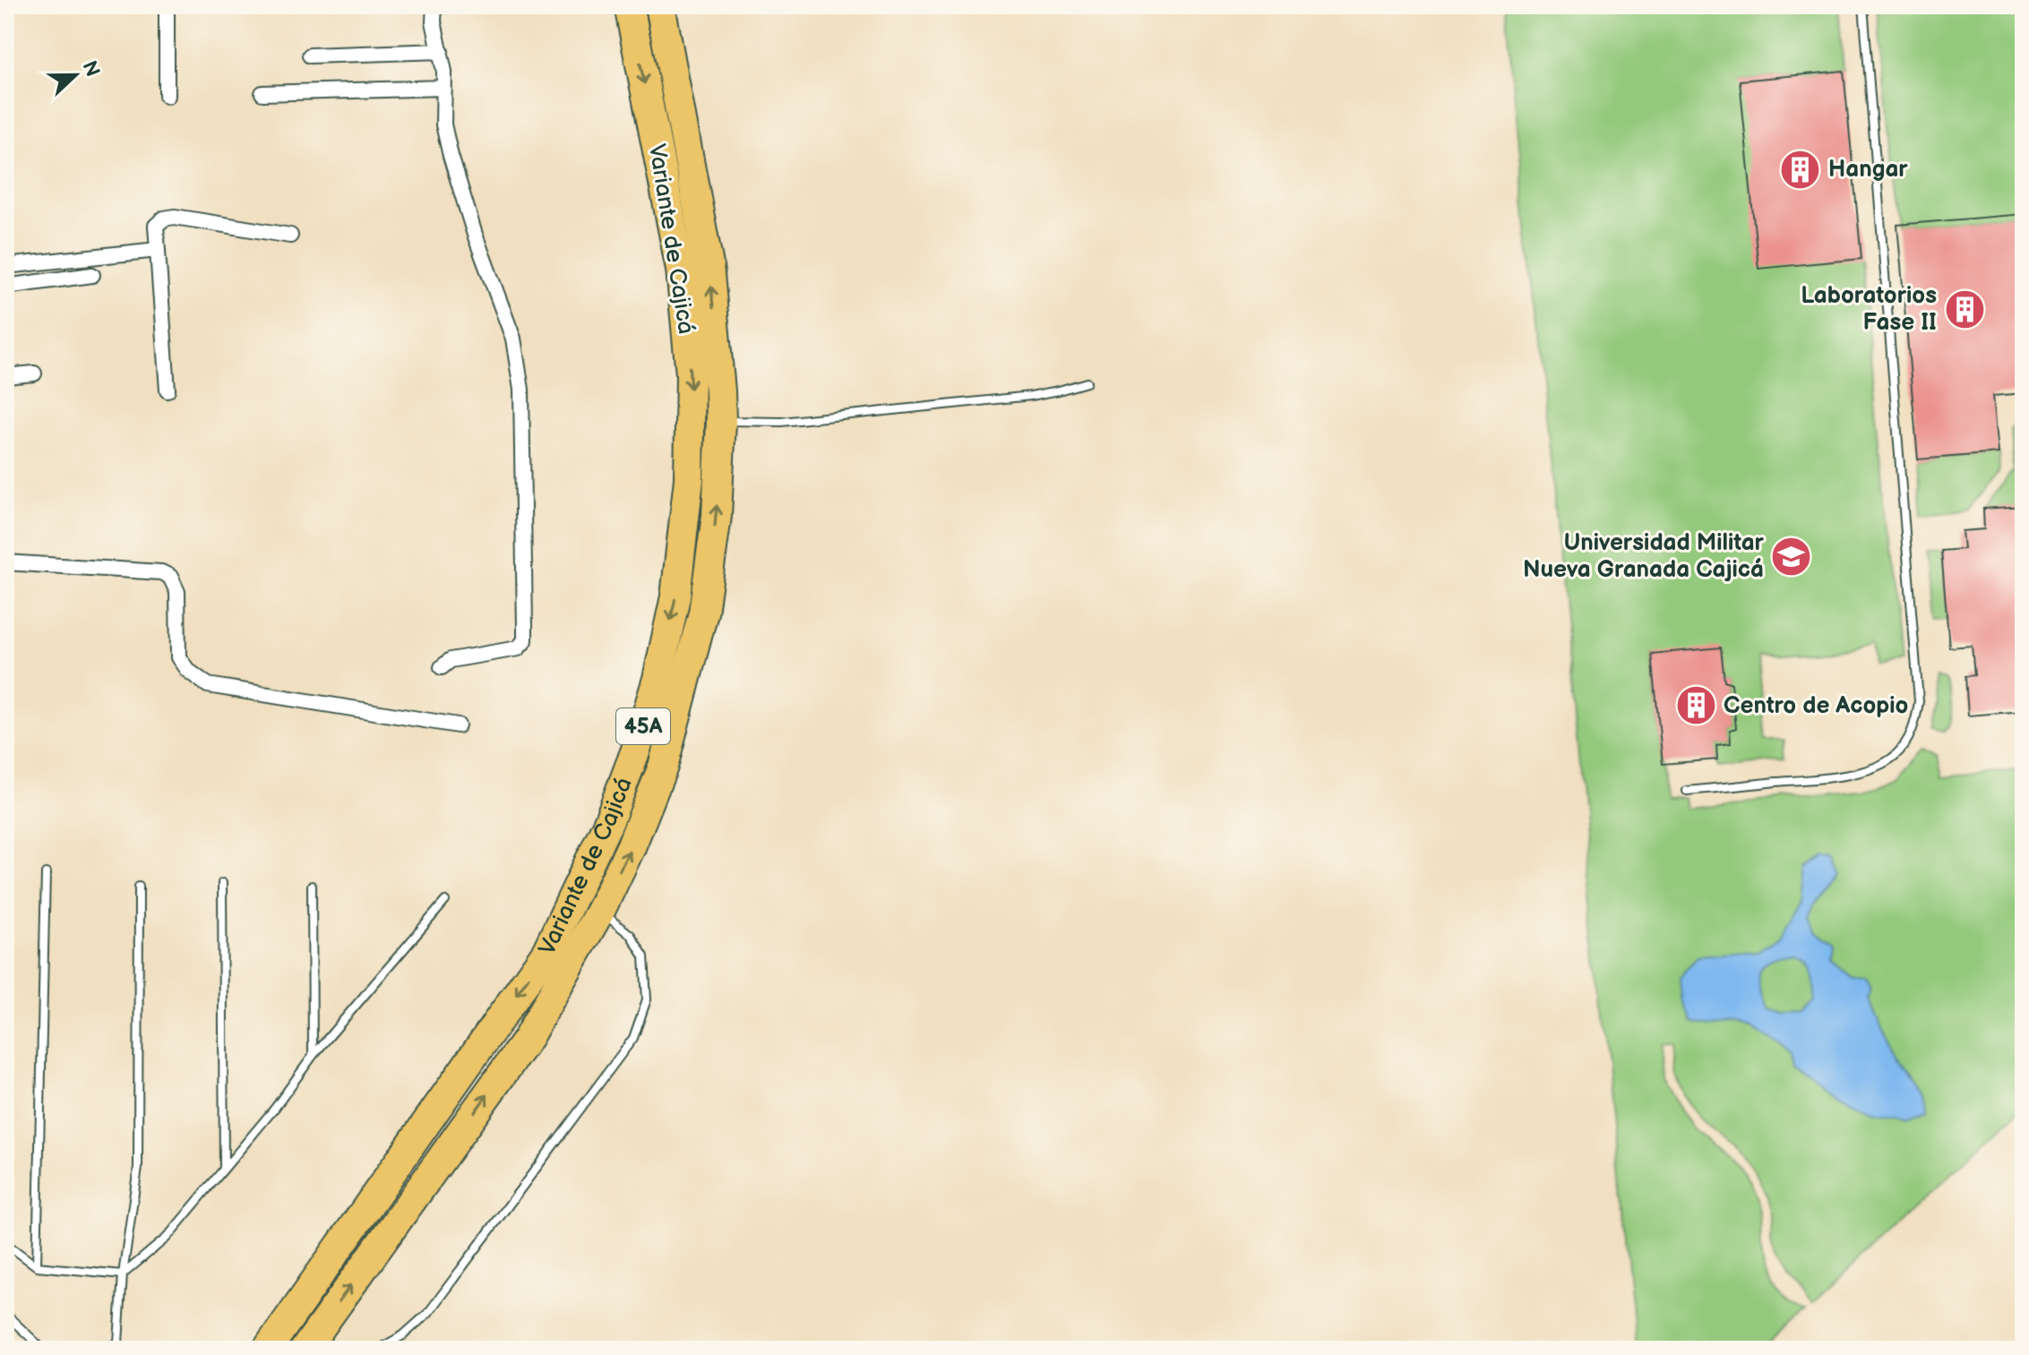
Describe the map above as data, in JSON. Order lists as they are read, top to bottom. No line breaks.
{"streets":{"highway":["Variante de Cajicá","45A"]},"places":{"building":["Hangar","Laboratorios Fase II","Centro de Acopio"],"school or university":["Universidad Militar Nueva Granada Cajicá"]},"north":"right"}
